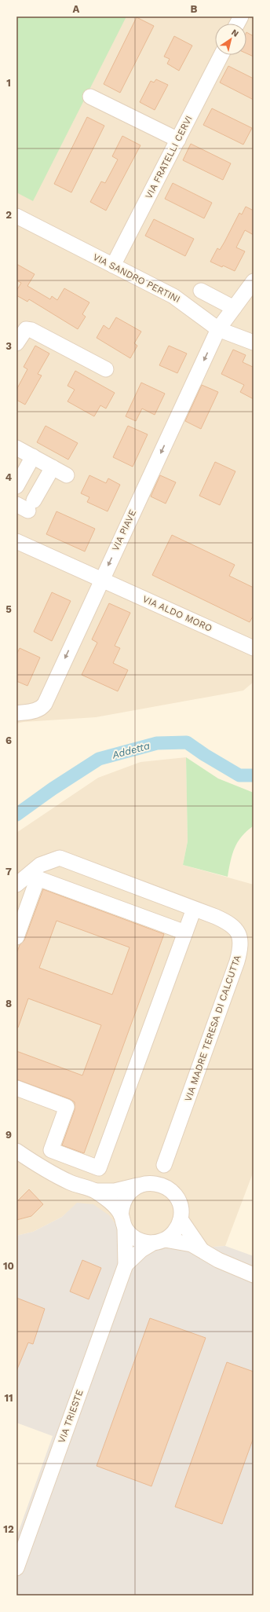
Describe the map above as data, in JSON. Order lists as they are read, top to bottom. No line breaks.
{"streets":{"street":["VIA FRATELLI CERVI","VIA SANDRO PERTINI","VIA PIAVE","VIA ALDO MORO","VIA MADRE TERESA DI CALCUTTA","VIA TRIESTE"]},"crossings":[["VIA FRATELLI CERVI","VIA SANDRO PERTINI"],["VIA SANDRO PERTINI","VIA PIAVE"],["VIA PIAVE","VIA ALDO MORO"],["VIA MADRE TERESA DI CALCUTTA","VIA TRIESTE"]],"one_way":["VIA PIAVE"],"water":["Addetta"],"north":"top right","grid":{"columns":["A","B"],"rows":["1","2","3","4","5","6","7","8","9","10","11","12"]}}
